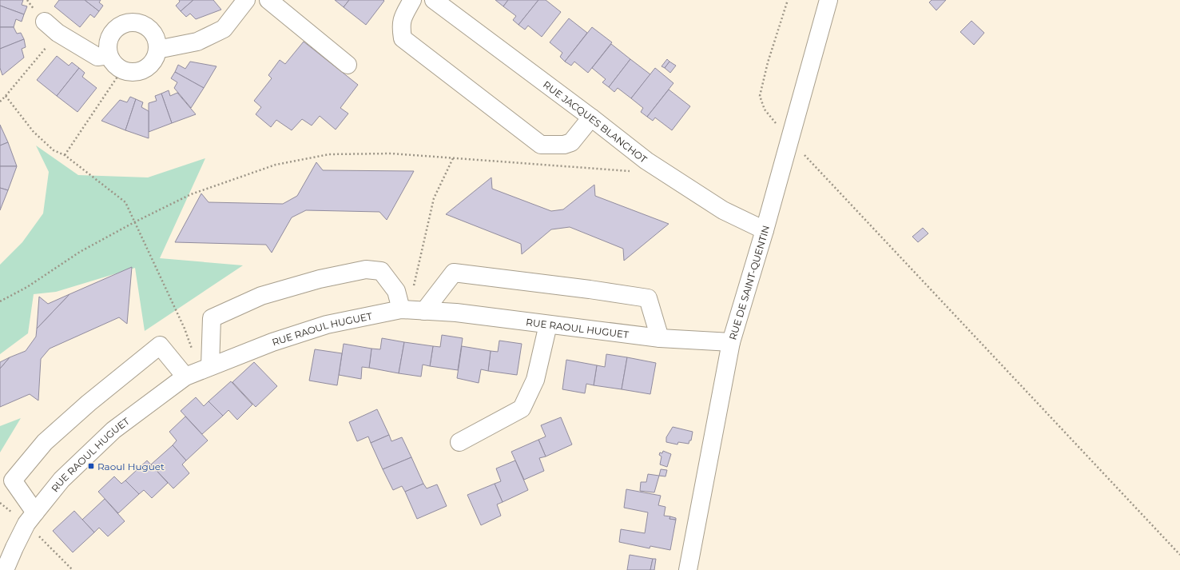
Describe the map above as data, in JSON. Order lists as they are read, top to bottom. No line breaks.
{"streets":{"street":["RUE JACQUES BLANCHOT","RUE DE SAINT-QUENTIN","RUE RAOUL HUGUET"]},"crossings":[["RUE JACQUES BLANCHOT","RUE DE SAINT-QUENTIN"],["RUE DE SAINT-QUENTIN","RUE RAOUL HUGUET"]],"places":{"transit":["Raoul Huguet"]}}
